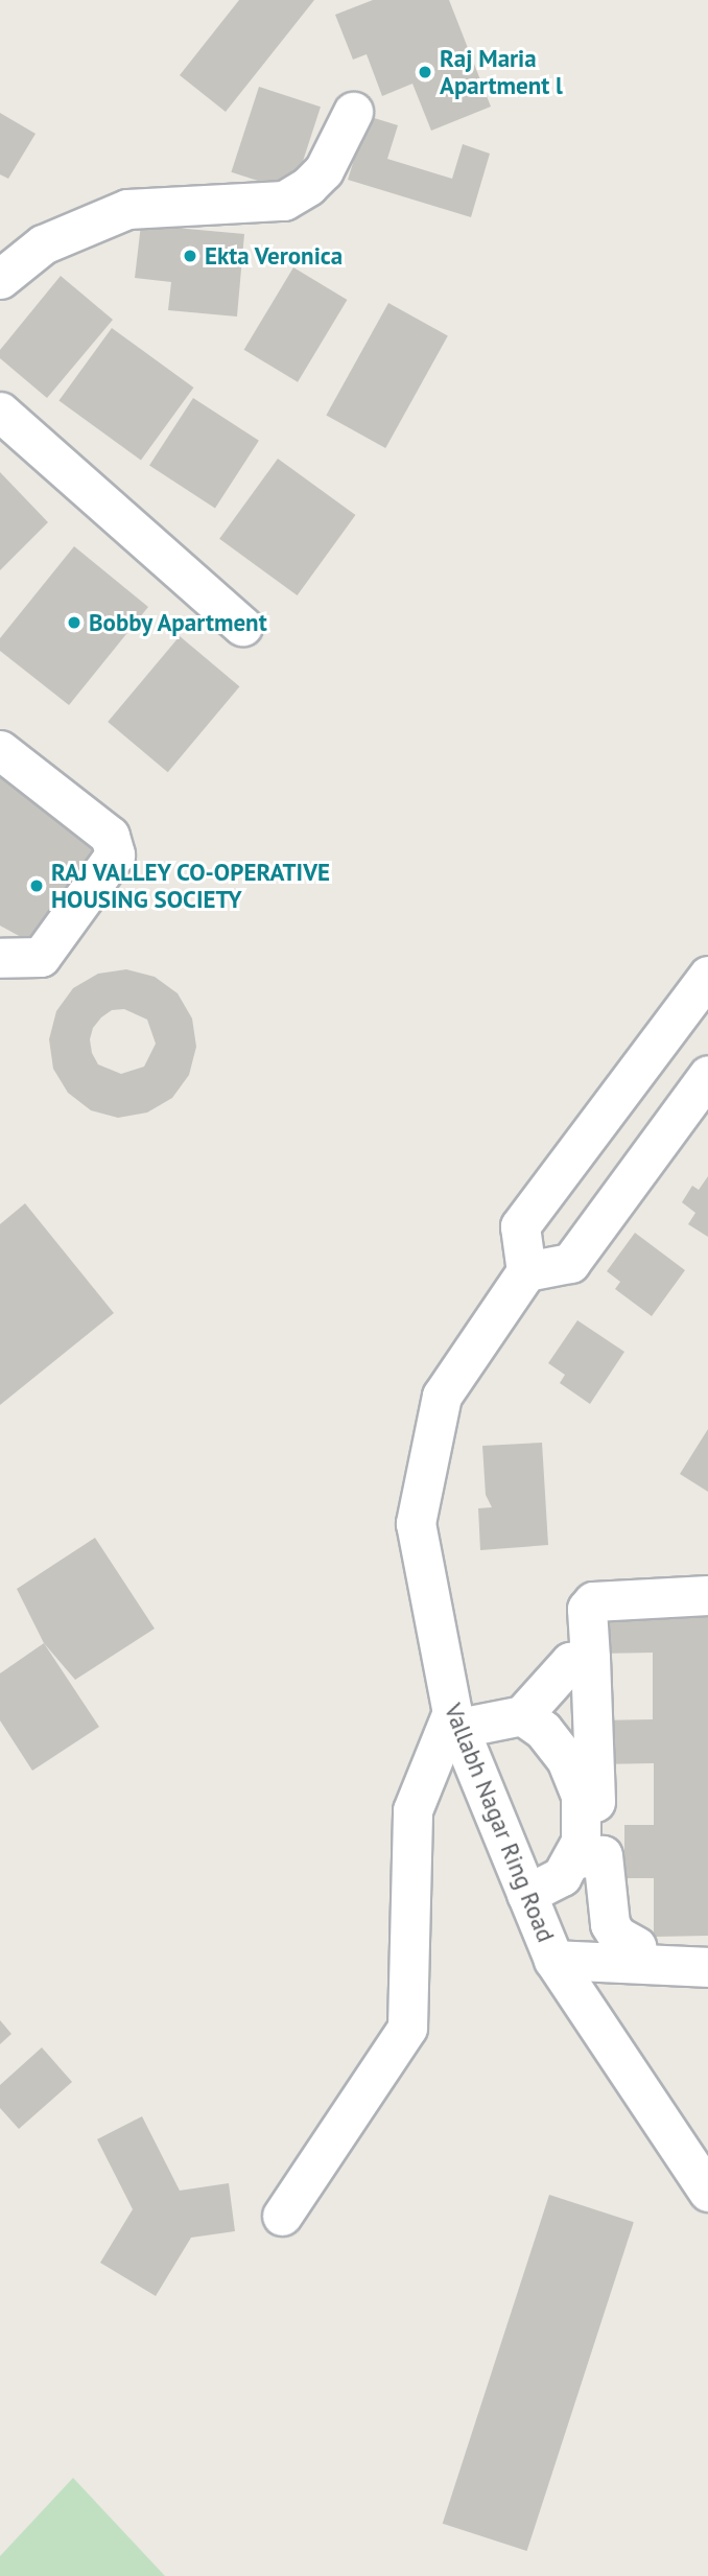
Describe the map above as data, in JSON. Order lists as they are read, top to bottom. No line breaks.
{"streets":{"street":["Vallabh Nagar Ring Road"]},"places":["Raj Maria Apartment l","Ekta Veronica","Bobby Apartment","RAJ VALLEY CO-OPERATIVE HOUSING SOCIETY"]}
